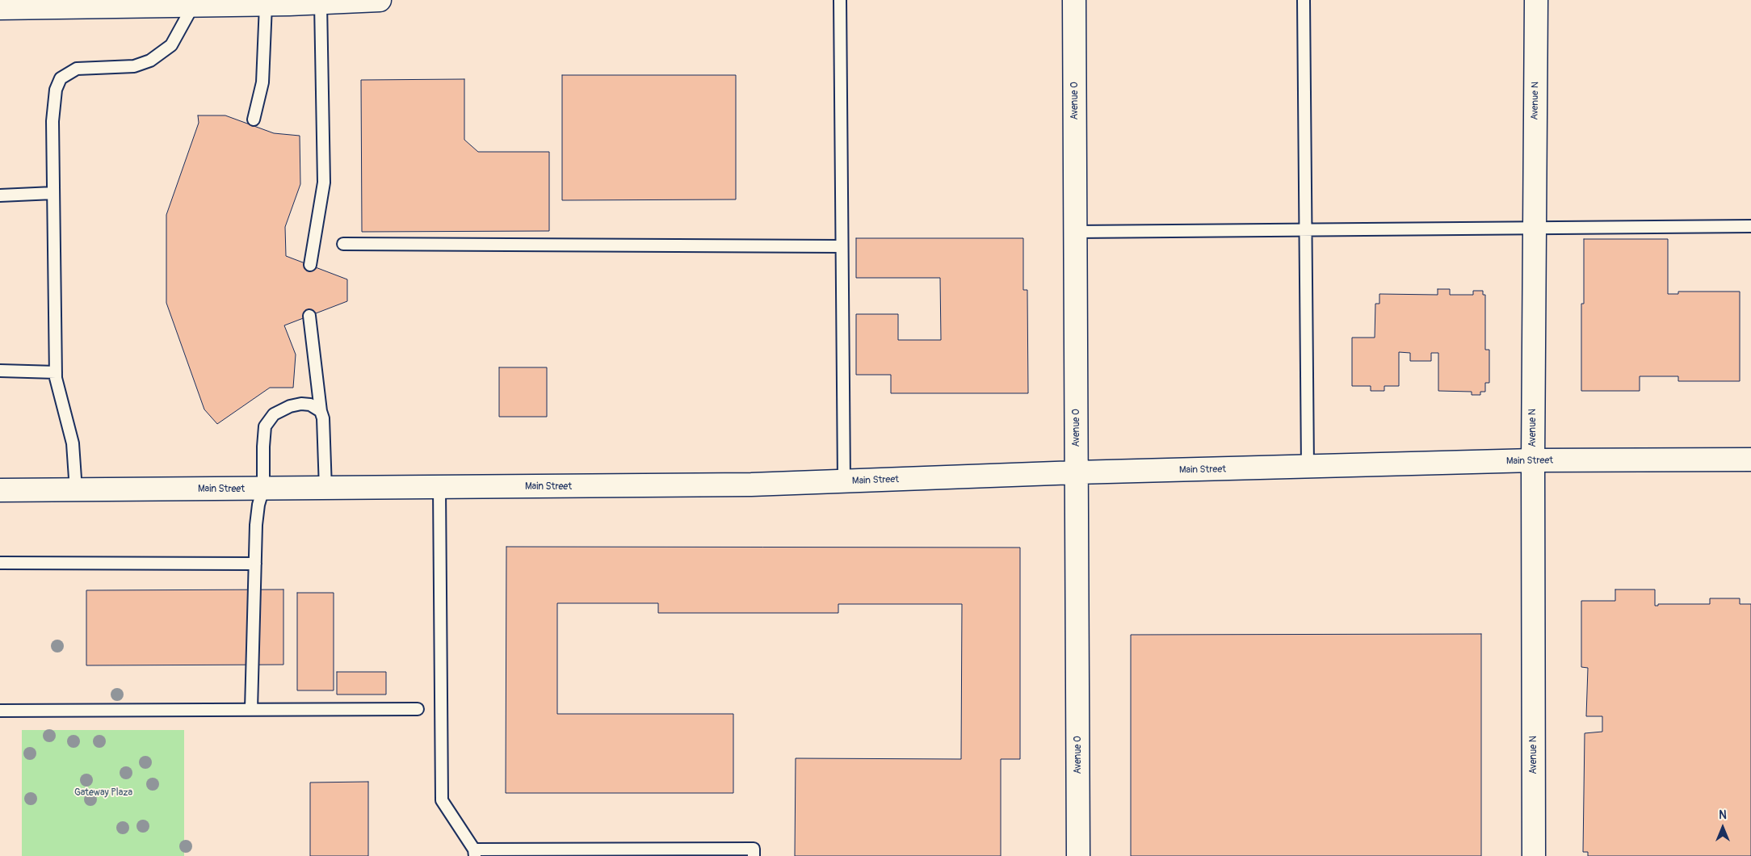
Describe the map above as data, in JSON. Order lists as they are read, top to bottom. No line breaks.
{"streets":{"street":["Avenue O","Avenue N","Main Street"]},"crossings":[["Avenue O","Main Street"],["Avenue N","Main Street"]],"parks":["Gateway Plaza"],"north":"top"}
